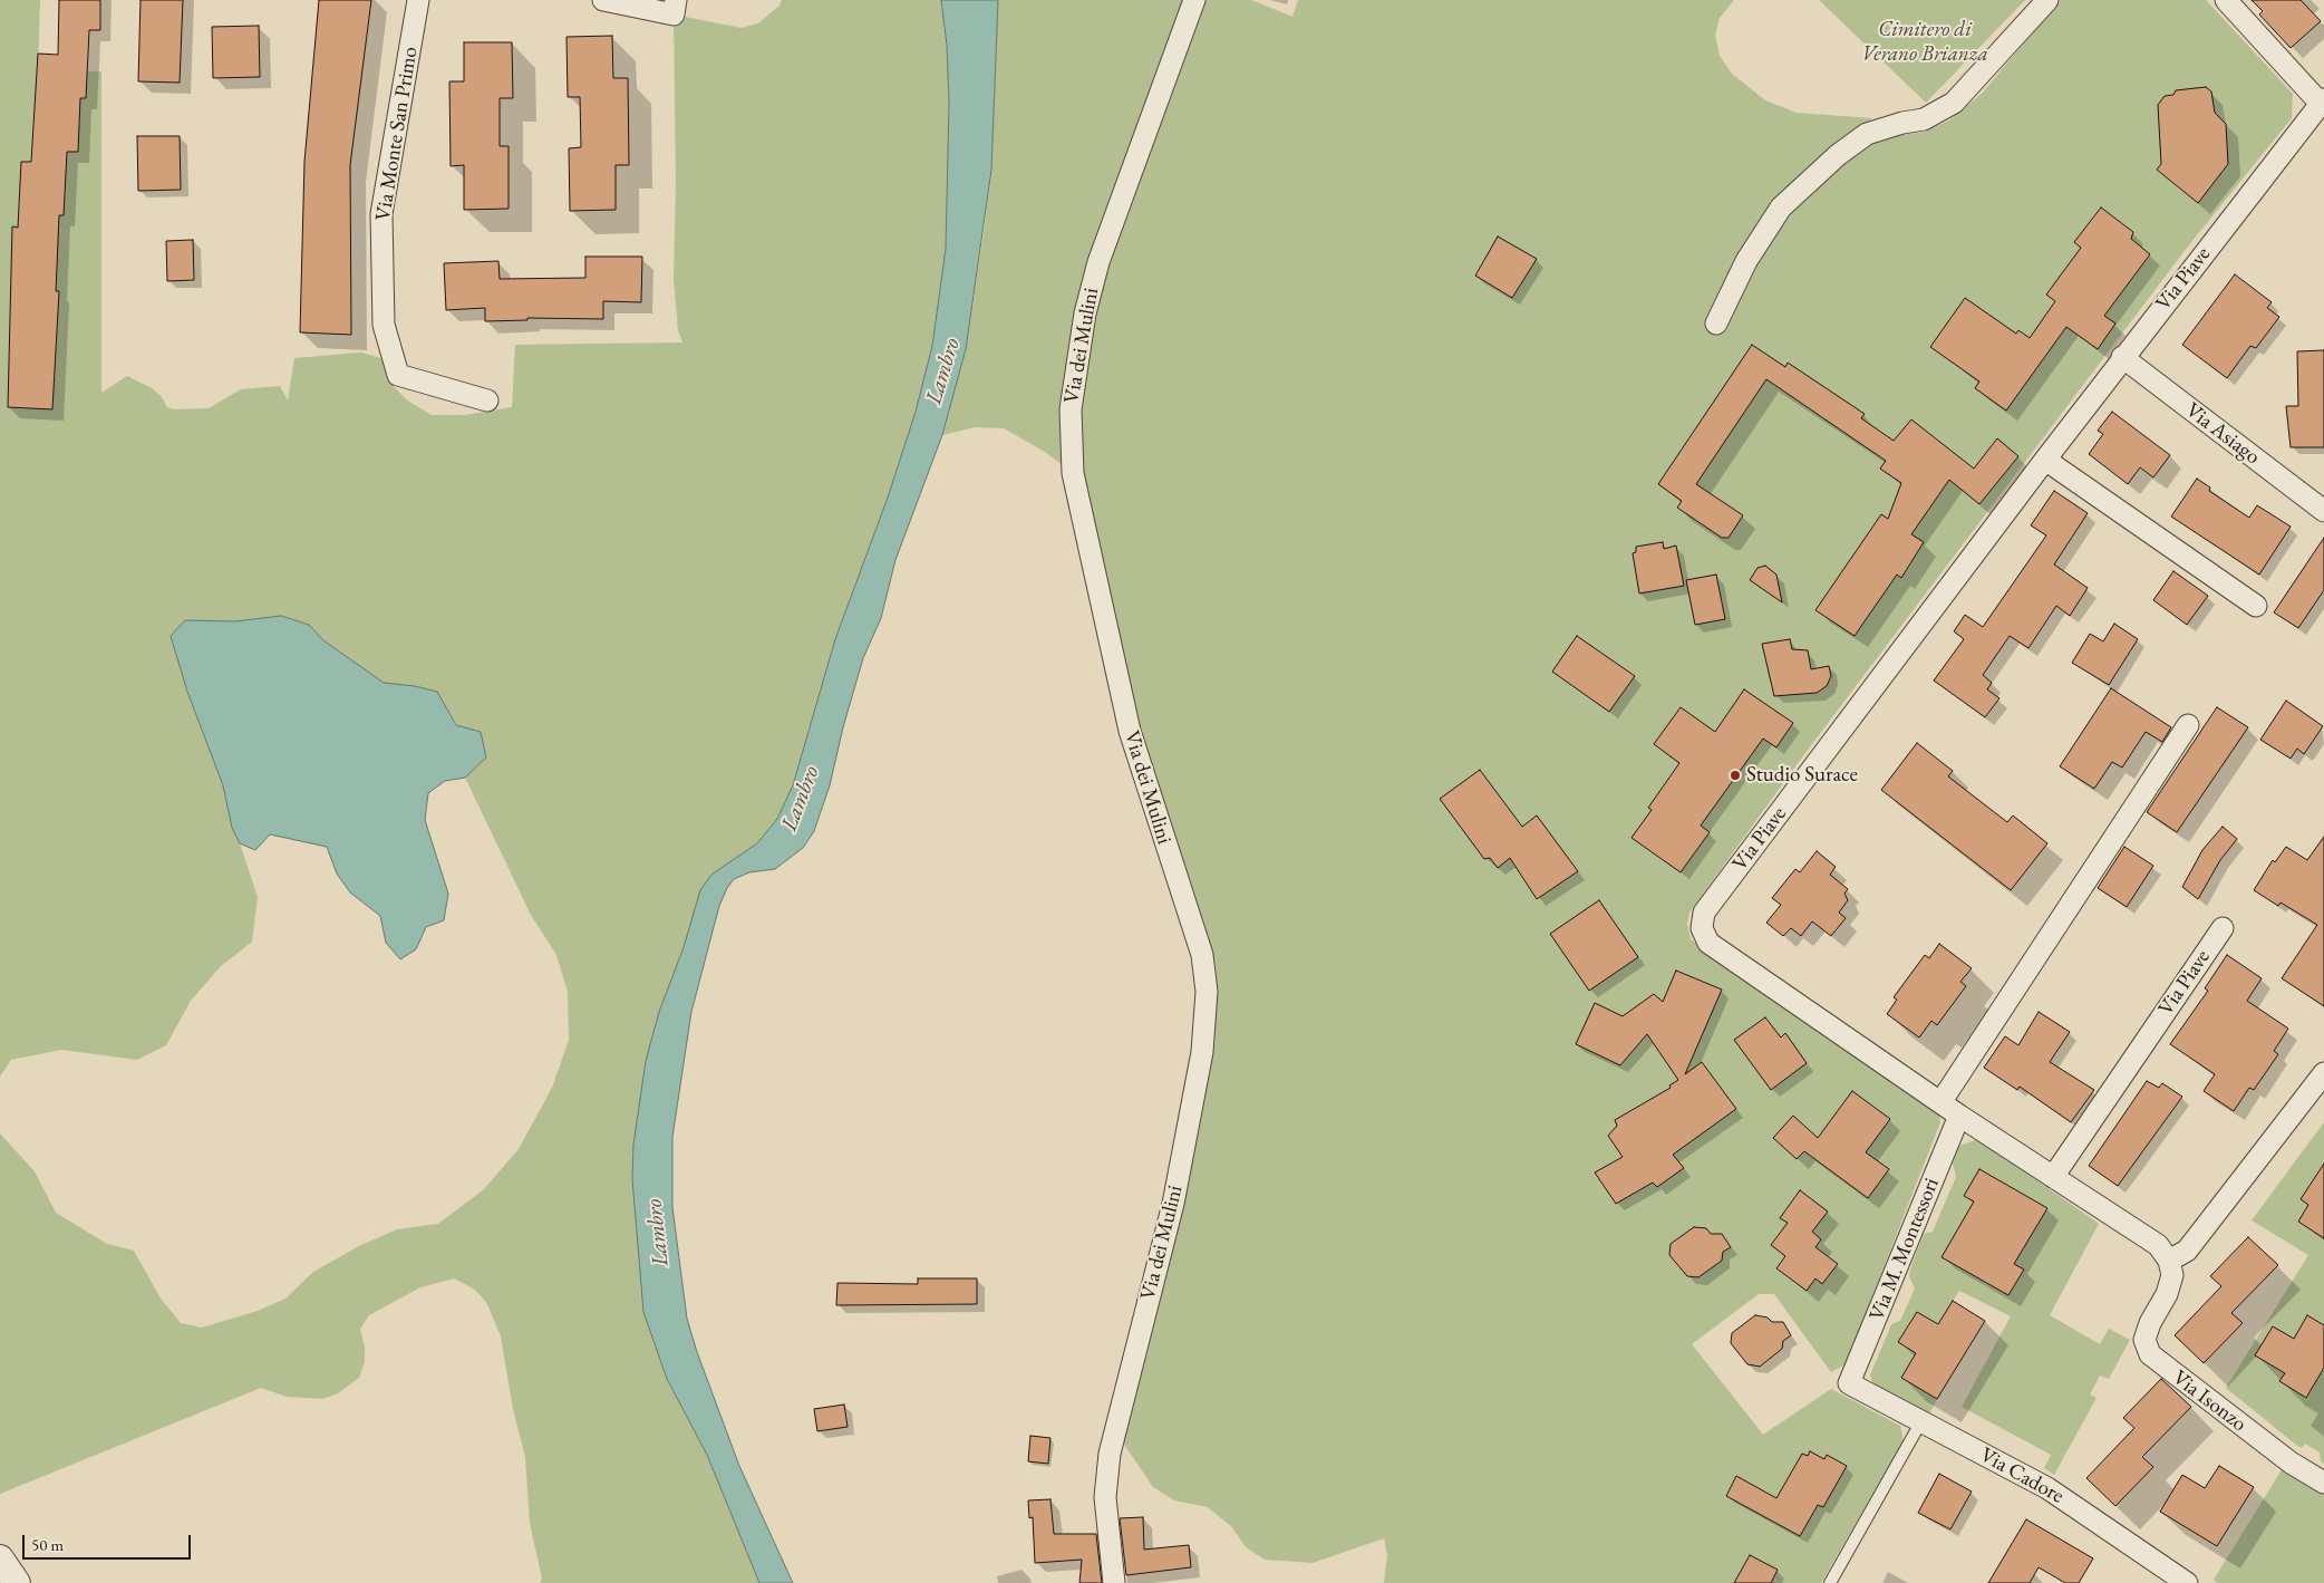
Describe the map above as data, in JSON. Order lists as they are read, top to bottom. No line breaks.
{"streets":{"street":["Via Monte San Primo","Via Piave","Via dei Mulini","Via Asiago","Via M. Montessori","Via Isonzo","Via Cadore"]},"crossings":[["Via Piave","Via Asiago"],["Via Piave","Via M. Montessori"],["Via Piave","Via Isonzo"],["Via M. Montessori","Via Cadore"]],"water":["Lambro"],"parks":["Cimitero di Verano Brianza"],"places":["Studio Surace"],"scale_bar":"50 m"}
